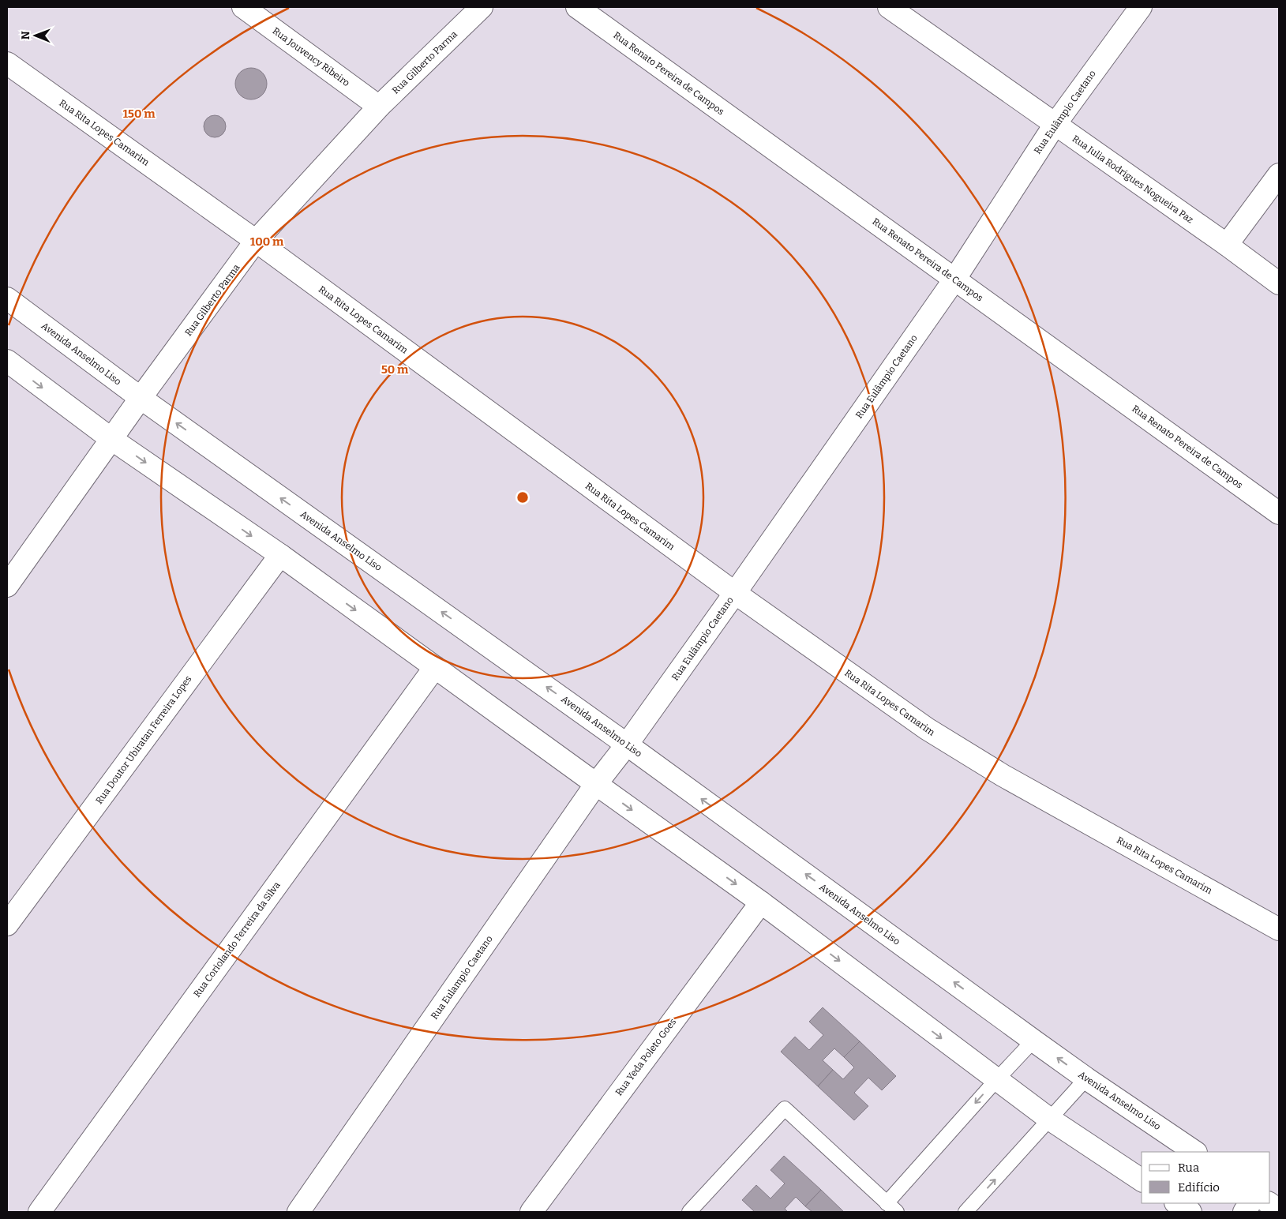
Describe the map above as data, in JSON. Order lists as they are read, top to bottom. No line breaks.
{"streets":{"street":["Rua Jouvency Ribeiro","Rua Gilberto Parma","Rua Renato Pereira de Campos","Rua Eulâmpio Caetano","Rua Rita Lopes Camarim","Rua Julia Rodrigues Nogueira Paz","Avenida Anselmo Liso","Rua Doutor Ubiratan Ferreira Lopes","Rua Coriolando Ferreira da Silva","Rua Eulampio Caetano","Rua Yeda Poleto Goes"]},"crossings":[["Rua Jouvency Ribeiro","Rua Gilberto Parma"],["Rua Gilberto Parma","Rua Rita Lopes Camarim"],["Rua Gilberto Parma","Avenida Anselmo Liso"],["Rua Renato Pereira de Campos","Rua Eulâmpio Caetano"],["Rua Eulâmpio Caetano","Rua Rita Lopes Camarim"],["Rua Eulâmpio Caetano","Rua Julia Rodrigues Nogueira Paz"],["Rua Eulâmpio Caetano","Avenida Anselmo Liso"],["Rua Eulâmpio Caetano","Rua Eulampio Caetano"],["Avenida Anselmo Liso","Rua Eulampio Caetano"]],"legend":["Rua","Edifício"],"north":"left","rings":["150 m","100 m","50 m"]}
